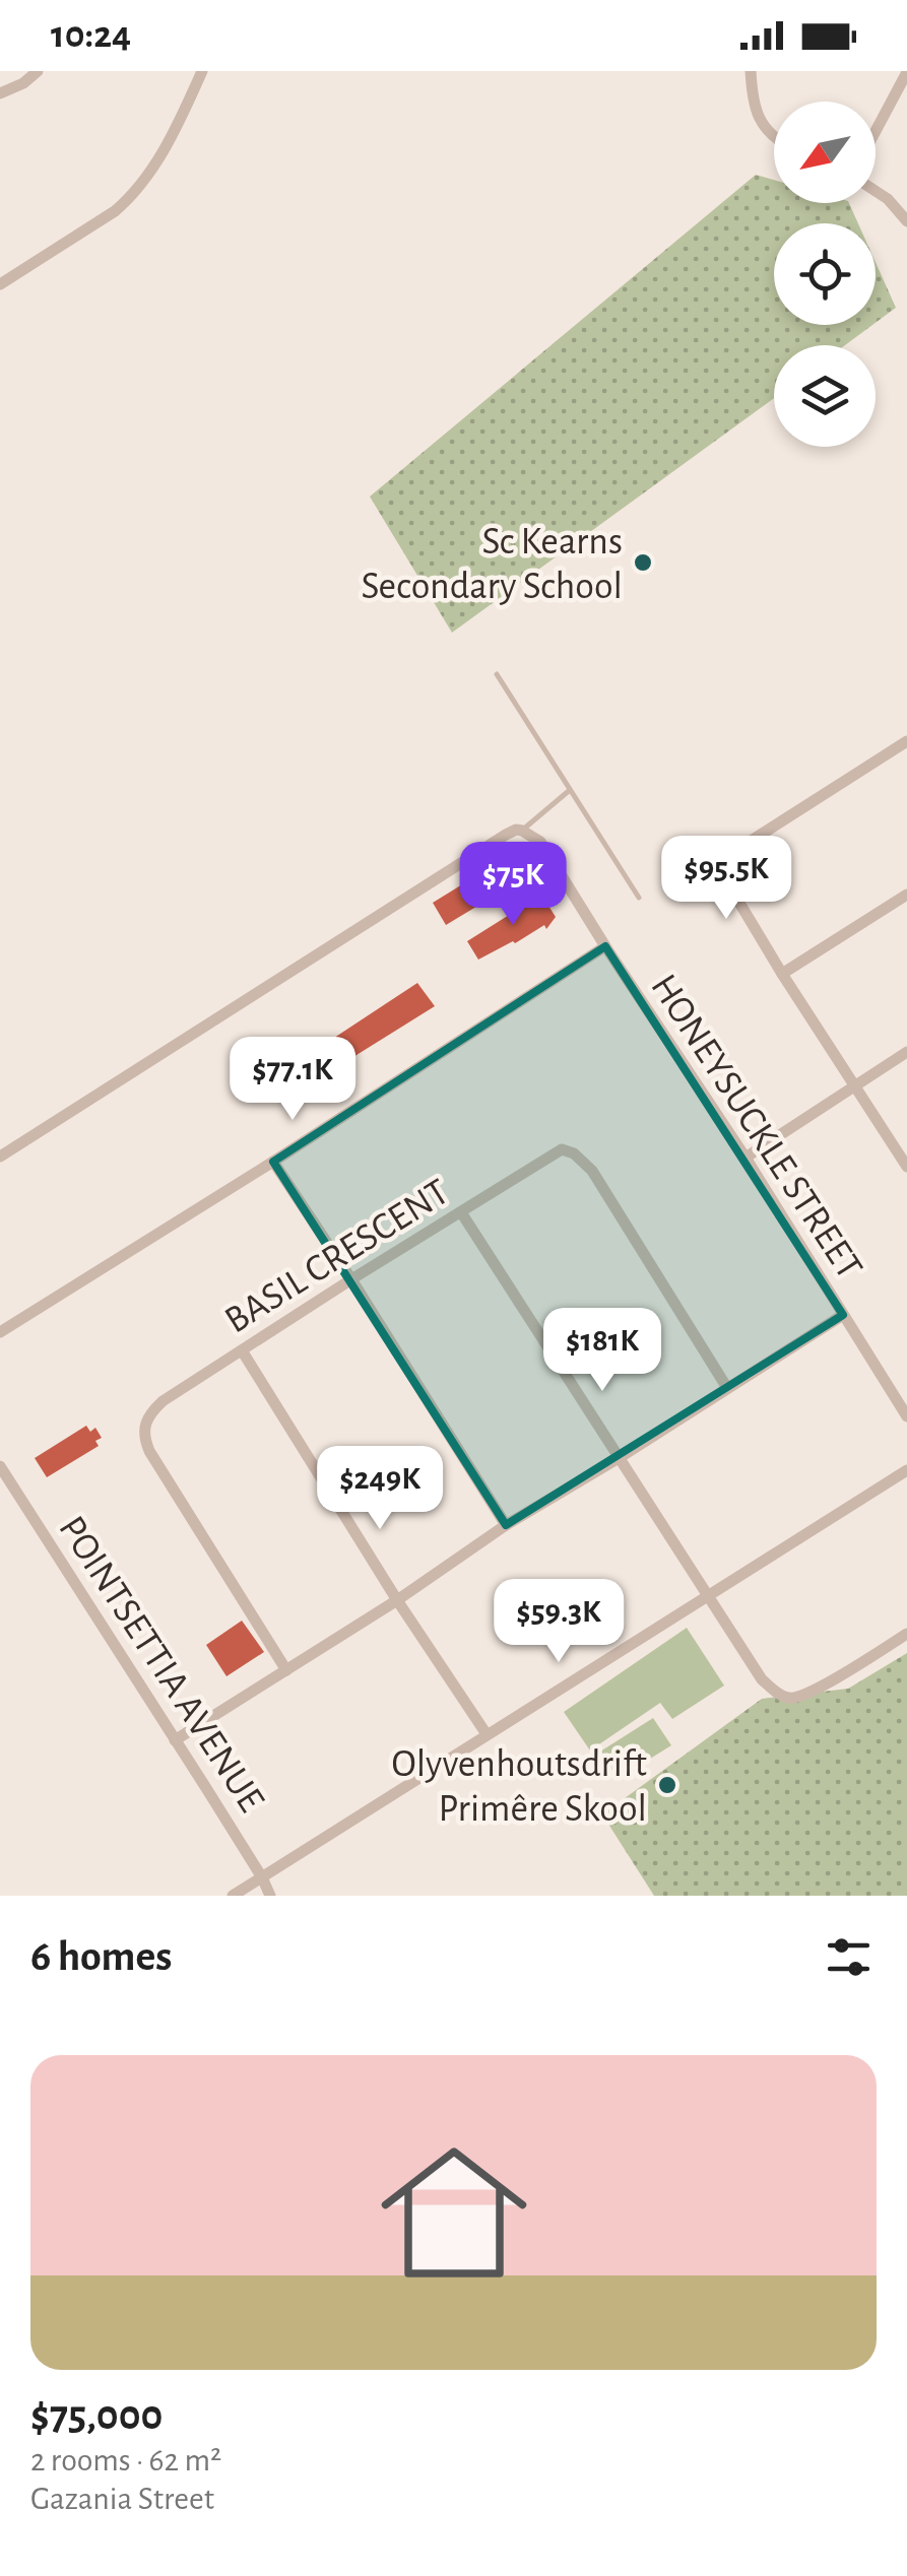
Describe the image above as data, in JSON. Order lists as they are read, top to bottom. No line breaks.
{"streets":{"street":["HONEYSUCKLE STREET","BASIL CRESCENT","POINTSETTIA AVENUE"]},"places":["Sc Kearns Secondary School","Olyvenhoutsdrift Primêre Skool"],"north":"bottom left","page":{"status":"10:24","price":["$95.5K","$75K","$77.1K","$181K","$249K","$59.3K"],"heading":"6 homes","list":[{"name":"$75,000","note":"2 rooms · 62 m² · Gazania Street"}]}}
